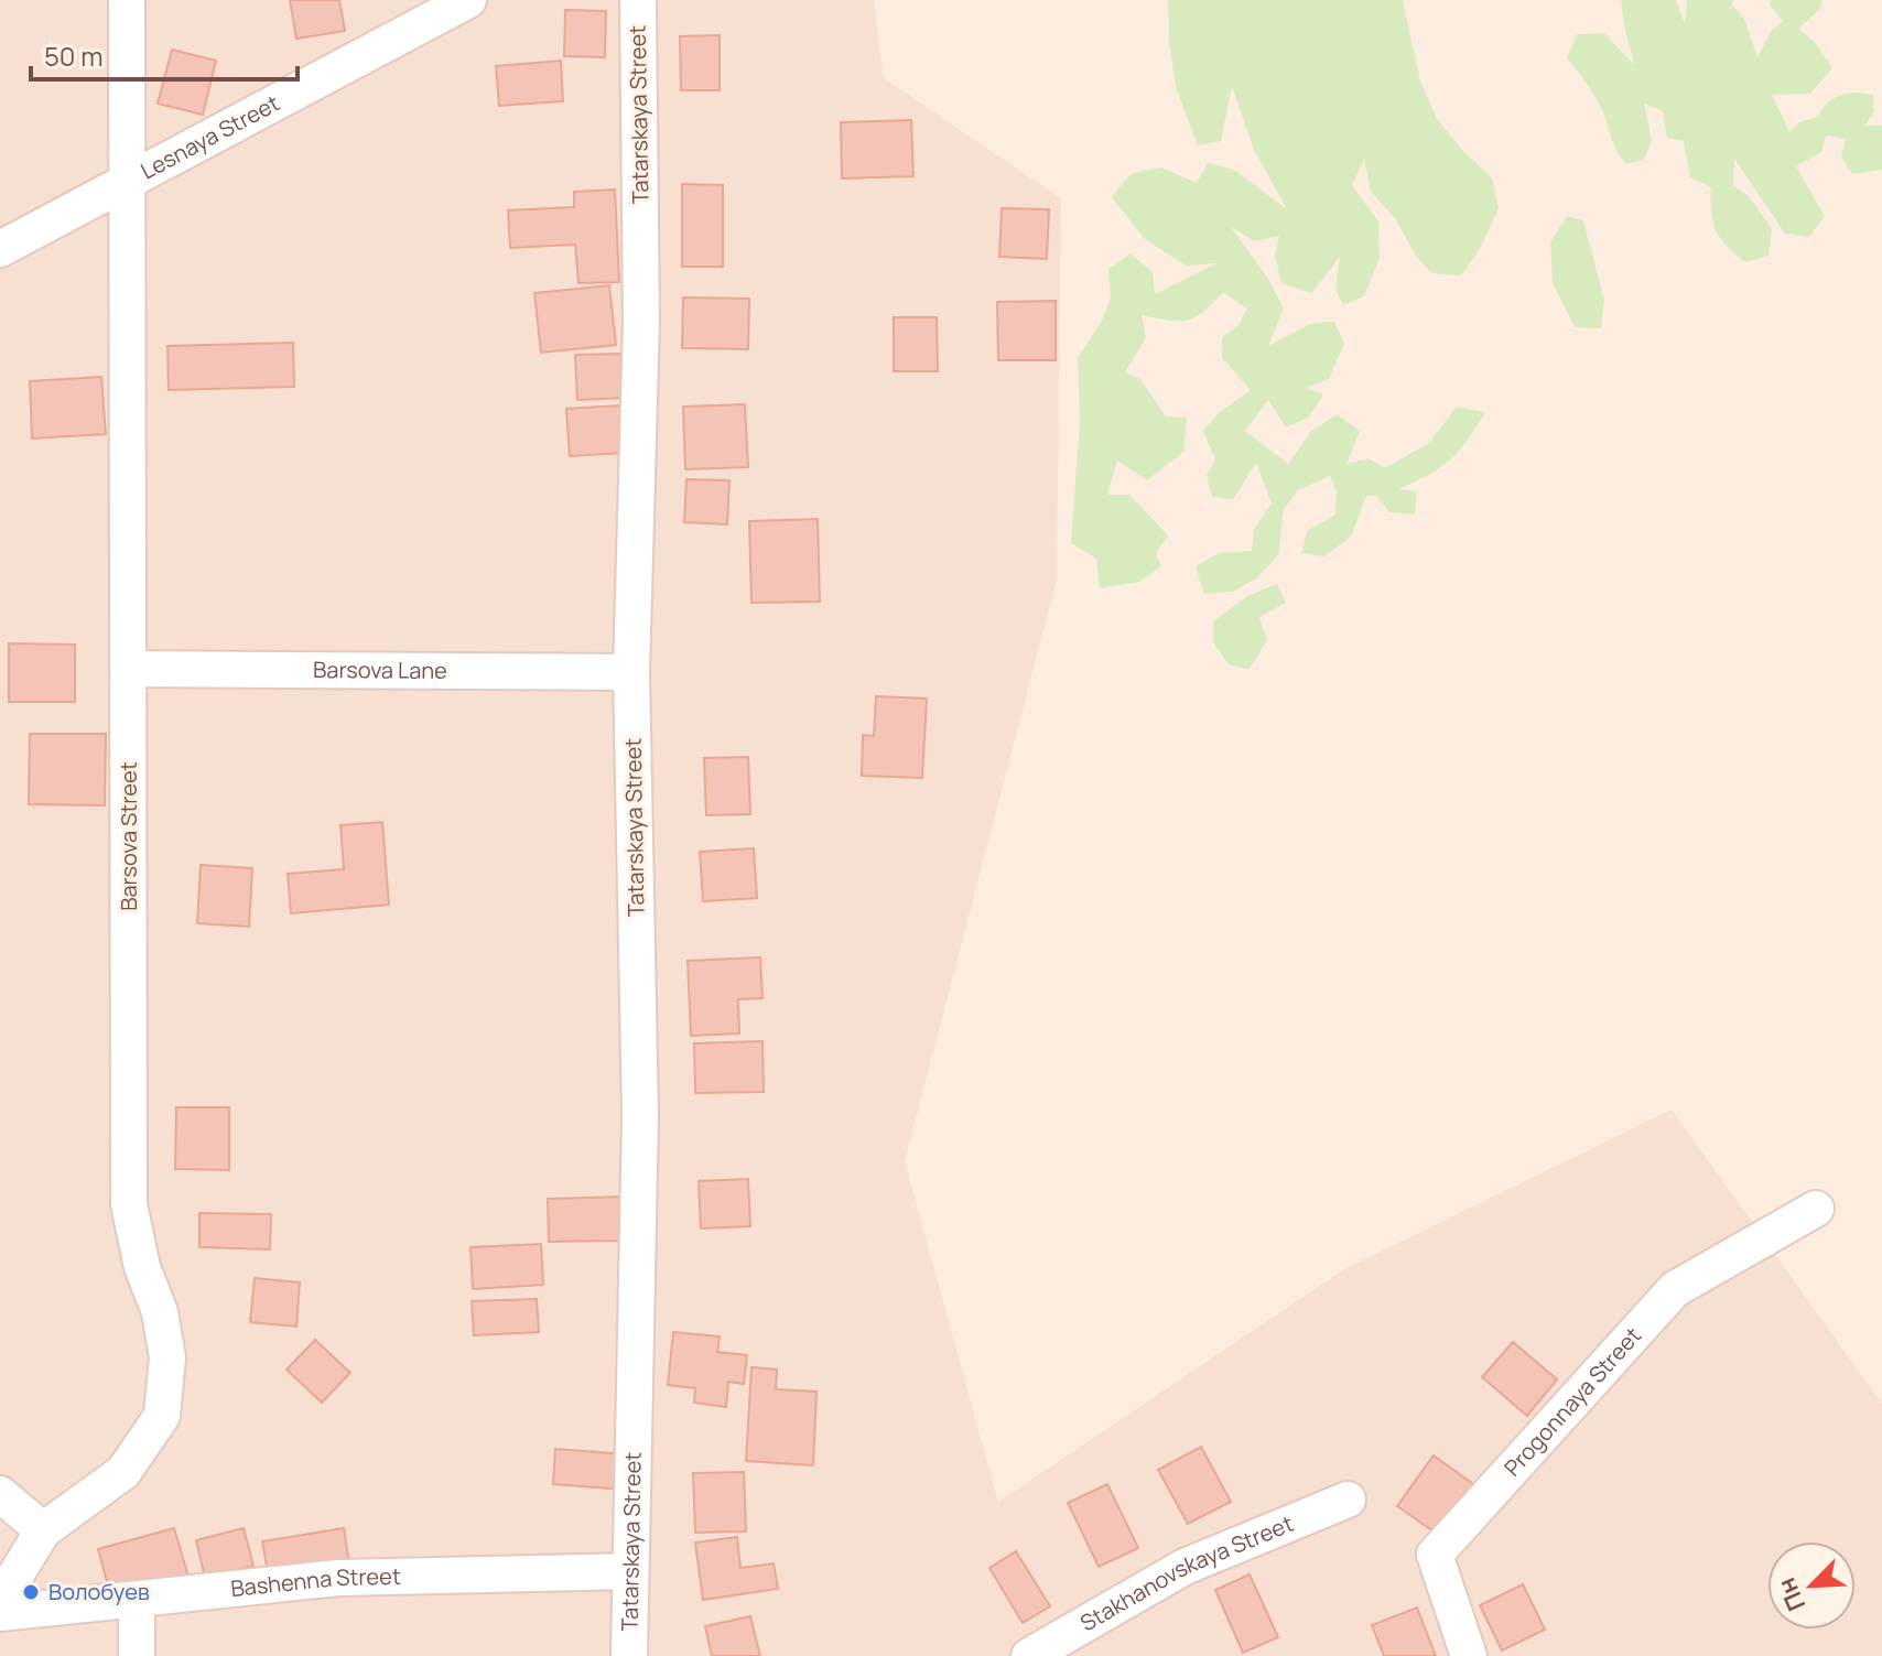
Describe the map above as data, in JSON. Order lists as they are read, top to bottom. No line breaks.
{"streets":{"street":["Tatarskaya Street","Lesnaya Street","Barsova Lane","Barsova Street","Progonnaya Street","Stakhanovskaya Street","Bashenna Street"]},"crossings":[["Tatarskaya Street","Barsova Lane"],["Tatarskaya Street","Bashenna Street"],["Lesnaya Street","Barsova Street"],["Barsova Lane","Barsova Street"]],"places":["Волобуев"],"scale_bar":"50 m","north":"bottom left"}
